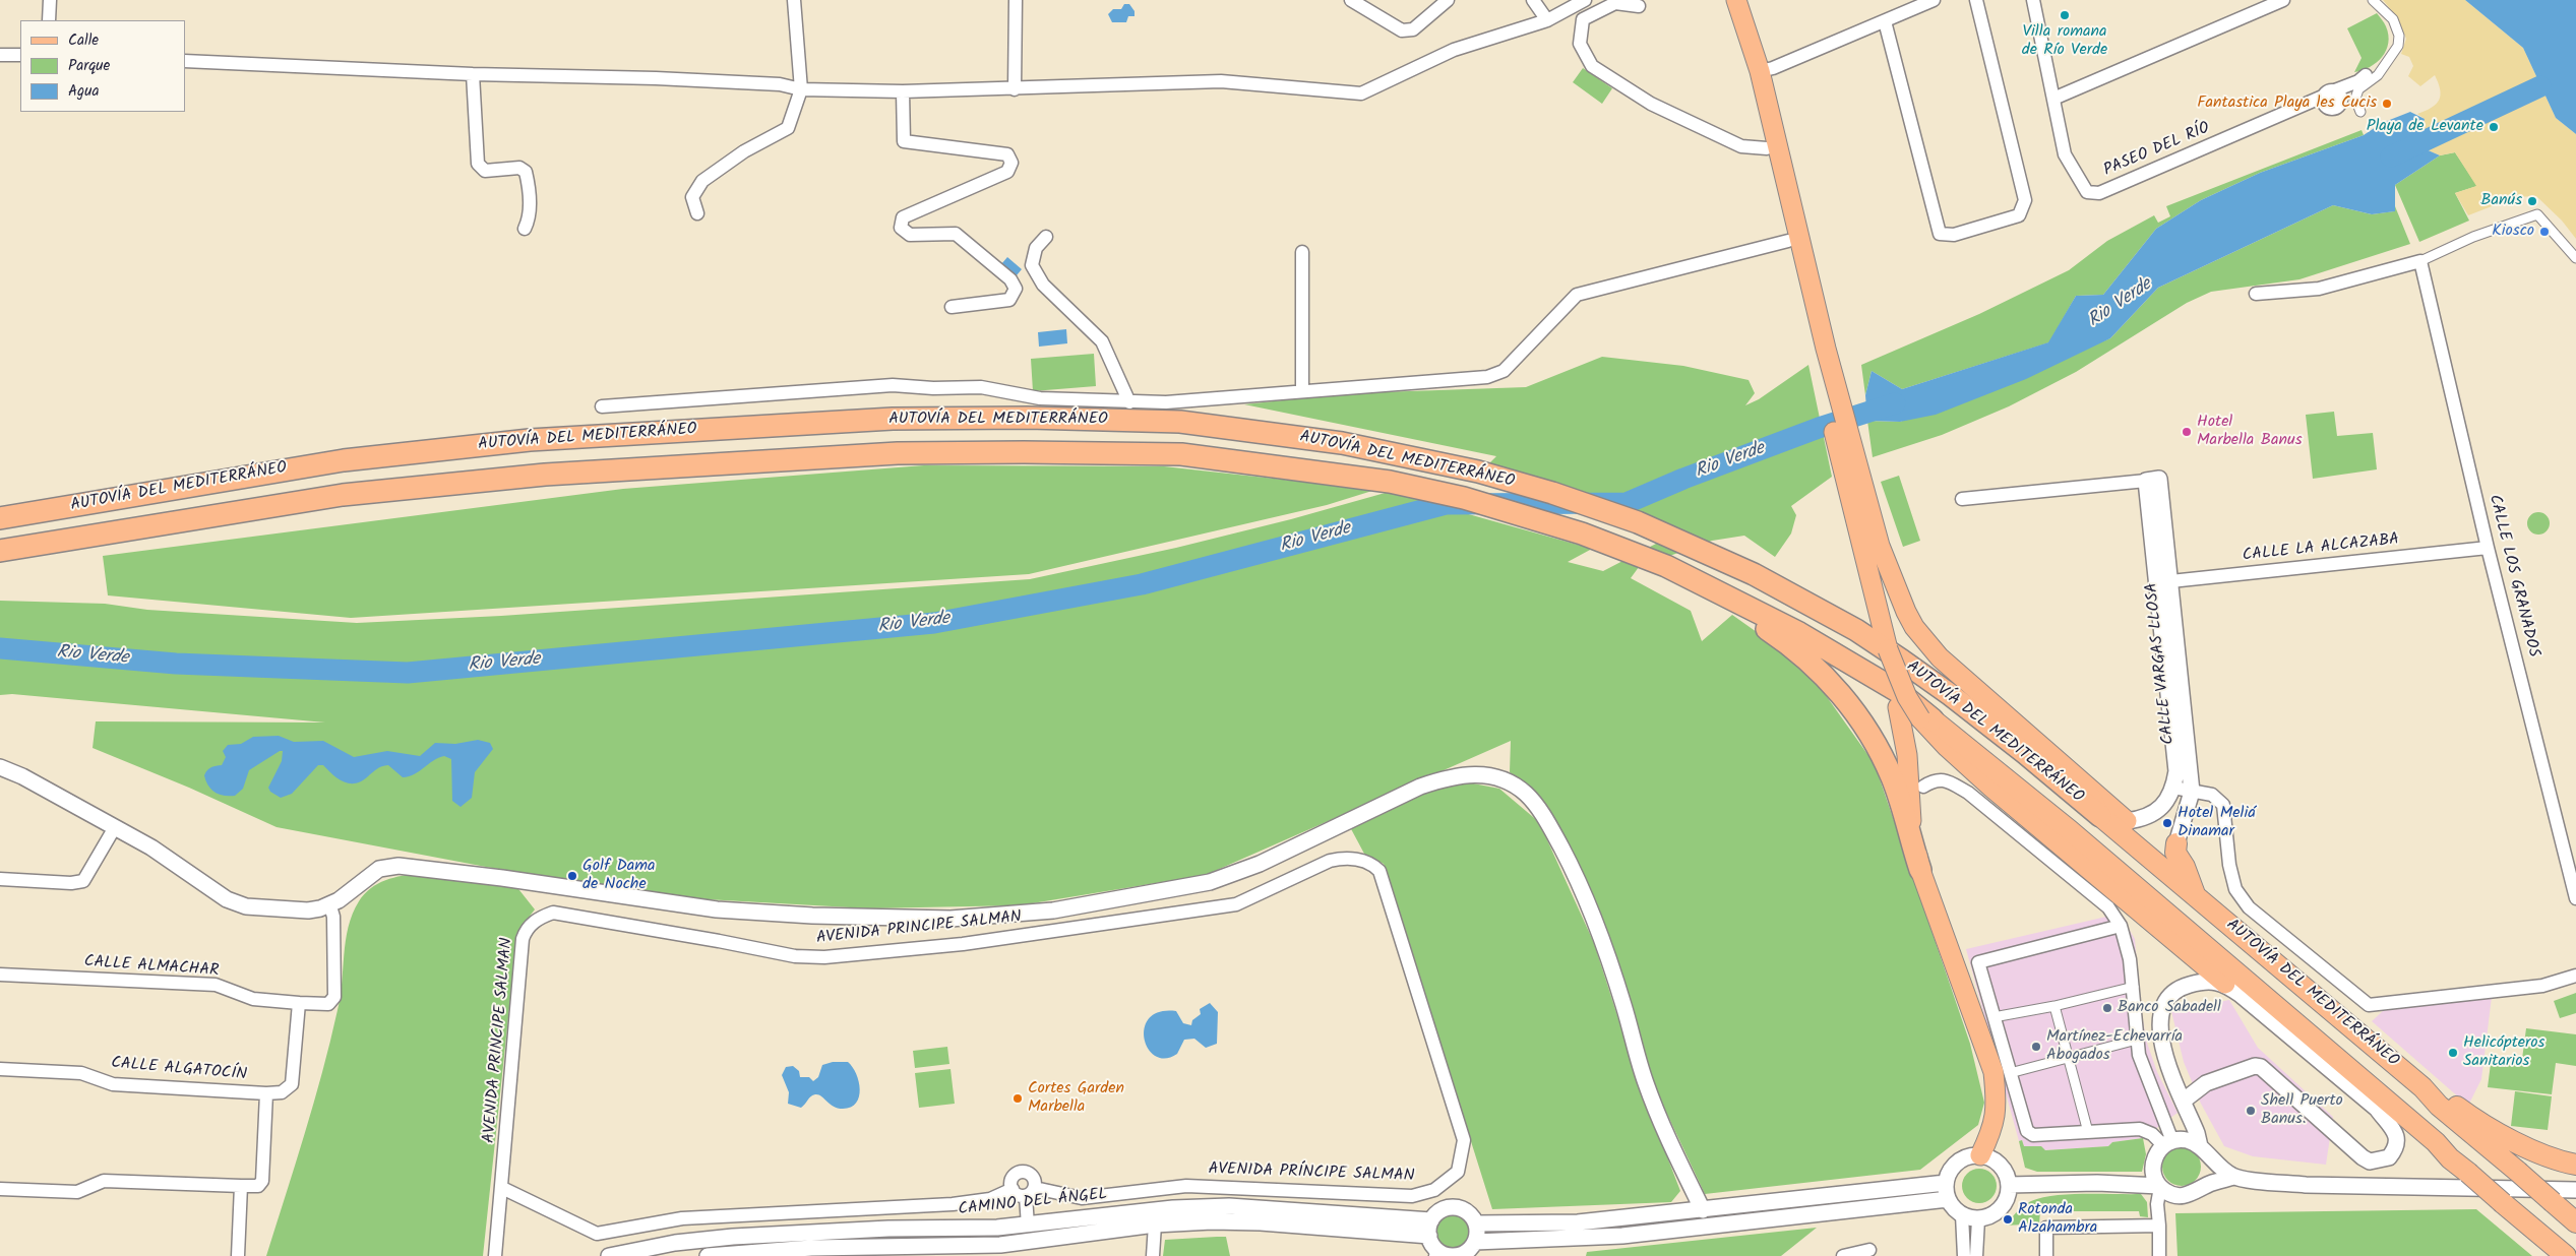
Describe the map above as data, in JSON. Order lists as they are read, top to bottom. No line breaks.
{"streets":{"highway":["AUTOVÍA DEL MEDITERRÁNEO"],"street":["PASEO DEL RÍO","CALLE LA ALCAZABA","CALLE LOS GRANADOS","CALLE VARGAS LLOSA","AVENIDA PRINCIPE SALMAN","CALLE ALMACHAR","CALLE ALGATOCÍN","AVENIDA PRÍNCIPE SALMAN","CAMINO DEL ÁNGEL"]},"crossings":[["AUTOVÍA DEL MEDITERRÁNEO","CALLE VARGAS LLOSA"],["CALLE LA ALCAZABA","CALLE LOS GRANADOS"],["CALLE LA ALCAZABA","CALLE VARGAS LLOSA"],["AVENIDA PRINCIPE SALMAN","AVENIDA PRÍNCIPE SALMAN"]],"water":["Rio Verde"],"places":["Villa romana de Río Verde","Fantastica Playa les Cucis","Playa de Levante","Banús","Kiosco","Hotel Marbella Banus","Hotel Meliá Dinamar","Golf Dama de Noche","Banco Sabadell","Martínez-Echevarría Abogados","Helicópteros Sanitarios","Cortes Garden Marbella","Shell Puerto Banus.","Rotonda Alzahambra"],"legend":["Calle","Parque","Agua"]}
